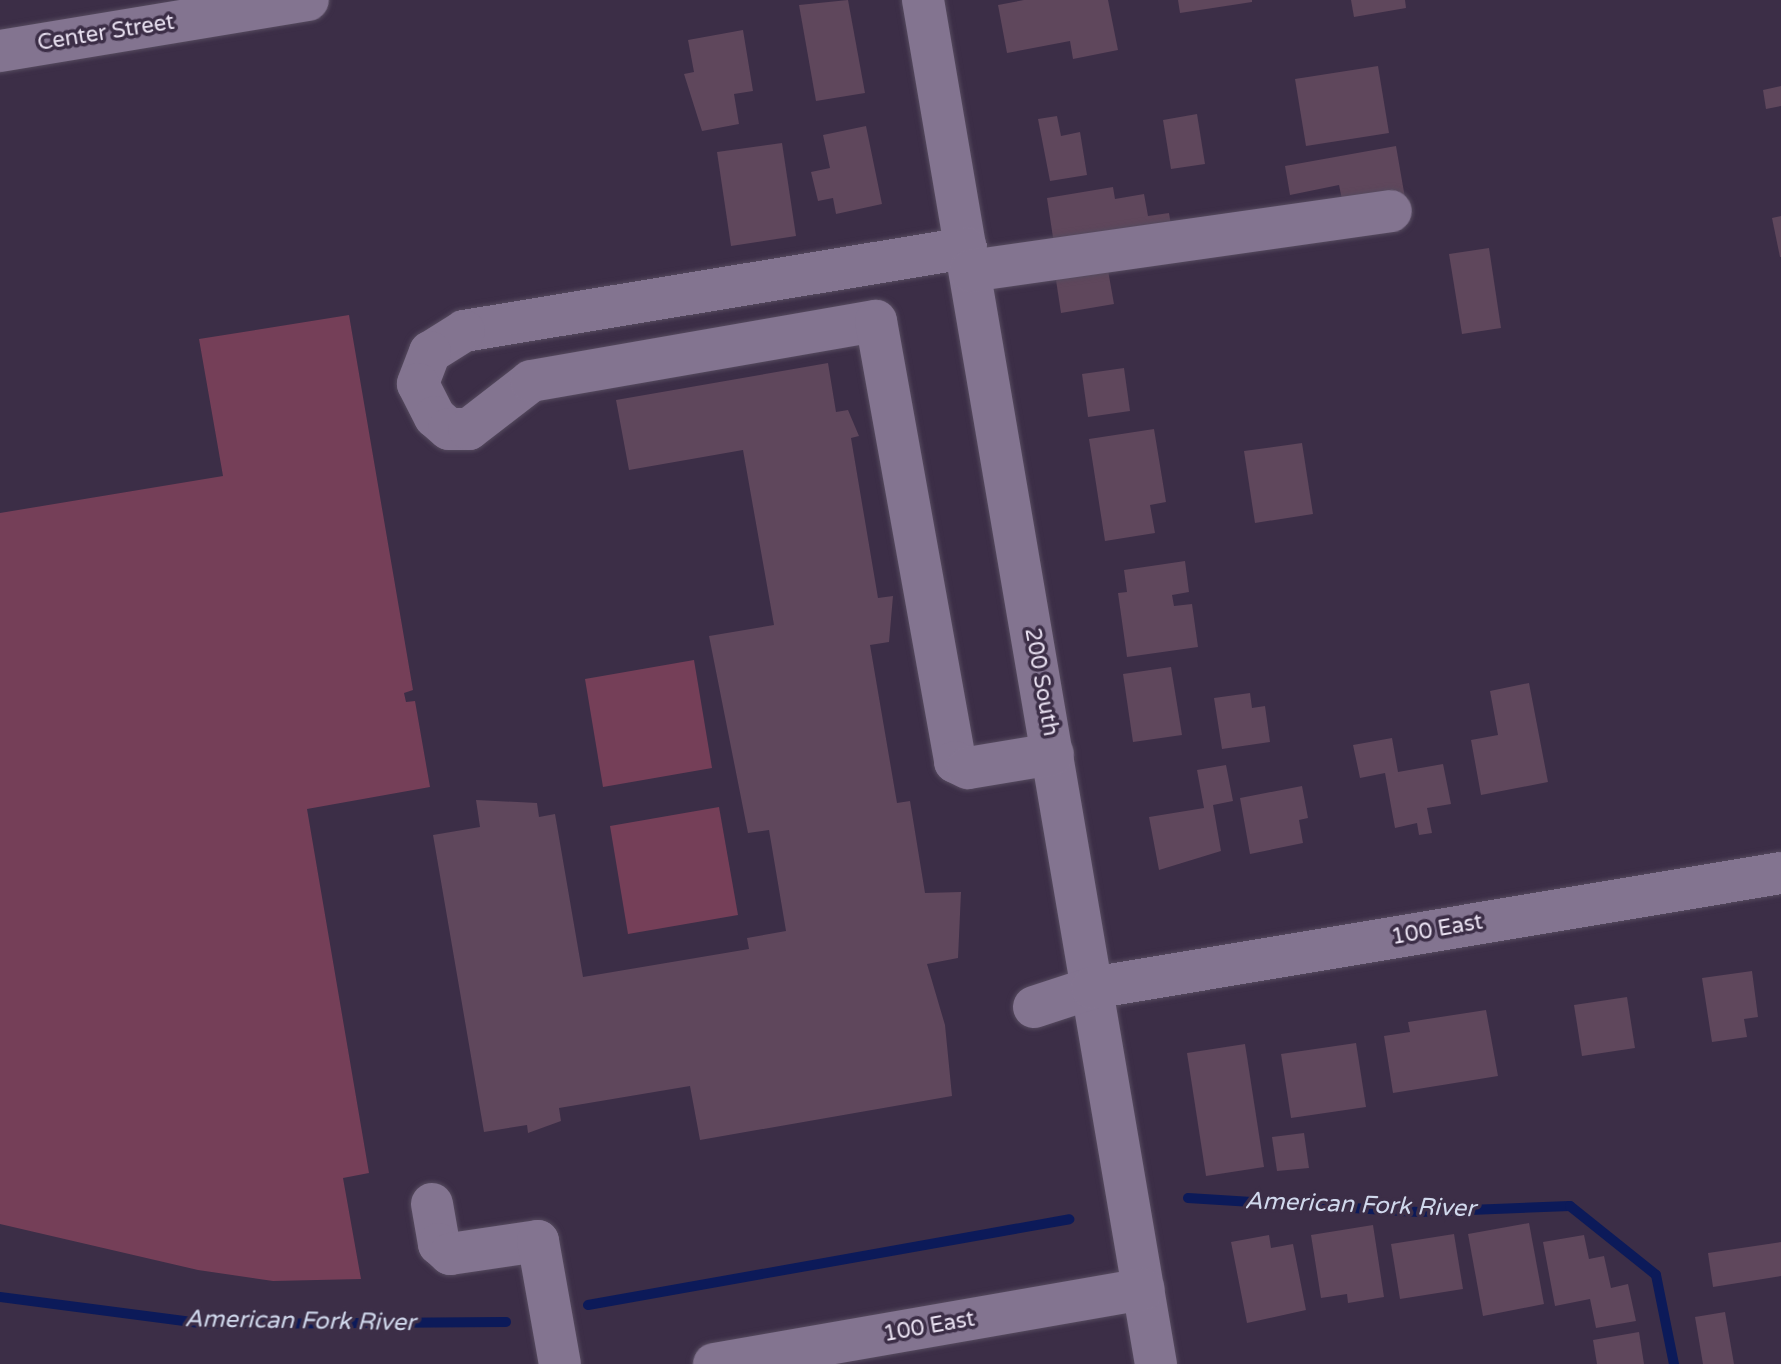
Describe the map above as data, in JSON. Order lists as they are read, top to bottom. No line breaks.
{"streets":{"street":["Center Street","200 South","100 East"]},"crossings":[["200 South","100 East"]],"water":["American Fork River"]}
